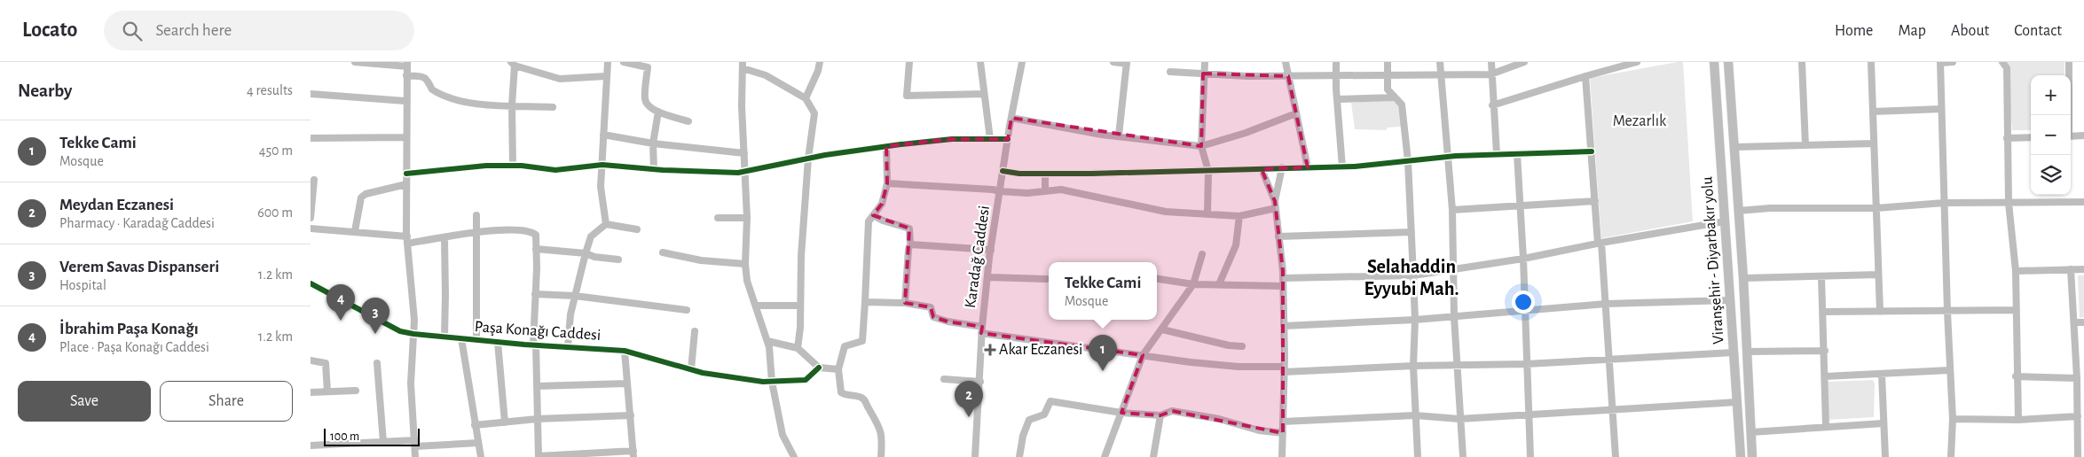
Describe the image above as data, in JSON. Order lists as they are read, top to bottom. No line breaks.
{"streets":{"main road":["Viranşehir - Diyarbakır yolu"],"street":["Karadağ Caddesi","Paşa Konağı Caddesi"]},"districts":["Selahaddin Eyyubi Mah."],"parks":["Mezarlık"],"places":{"health":["Akar Eczanesi"]},"scale_bar":"100 m","page":{"header":"Locato","search":"Search here","nav":["Home","Map","About","Contact"],"heading":["Nearby","4 results"],"map_buttons":["+","−"],"list":[{"mark":"1","name":"Tekke Cami","note":"Mosque","value":"450 m"},{"mark":"2","name":"Meydan Eczanesi","note":"Pharmacy · Karadağ Caddesi","value":"600 m"},{"mark":"3","name":"Verem Savas Dispanseri","note":"Hospital","value":"1.2 km"},{"mark":"4","name":"İbrahim Paşa Konağı","note":"Place · Paşa Konağı Caddesi","value":"1.2 km"}],"popup":["Tekke Cami","Mosque"],"pins":["4","3","1","2"],"buttons":["Save","Share"],"scale":"100 m"}}
